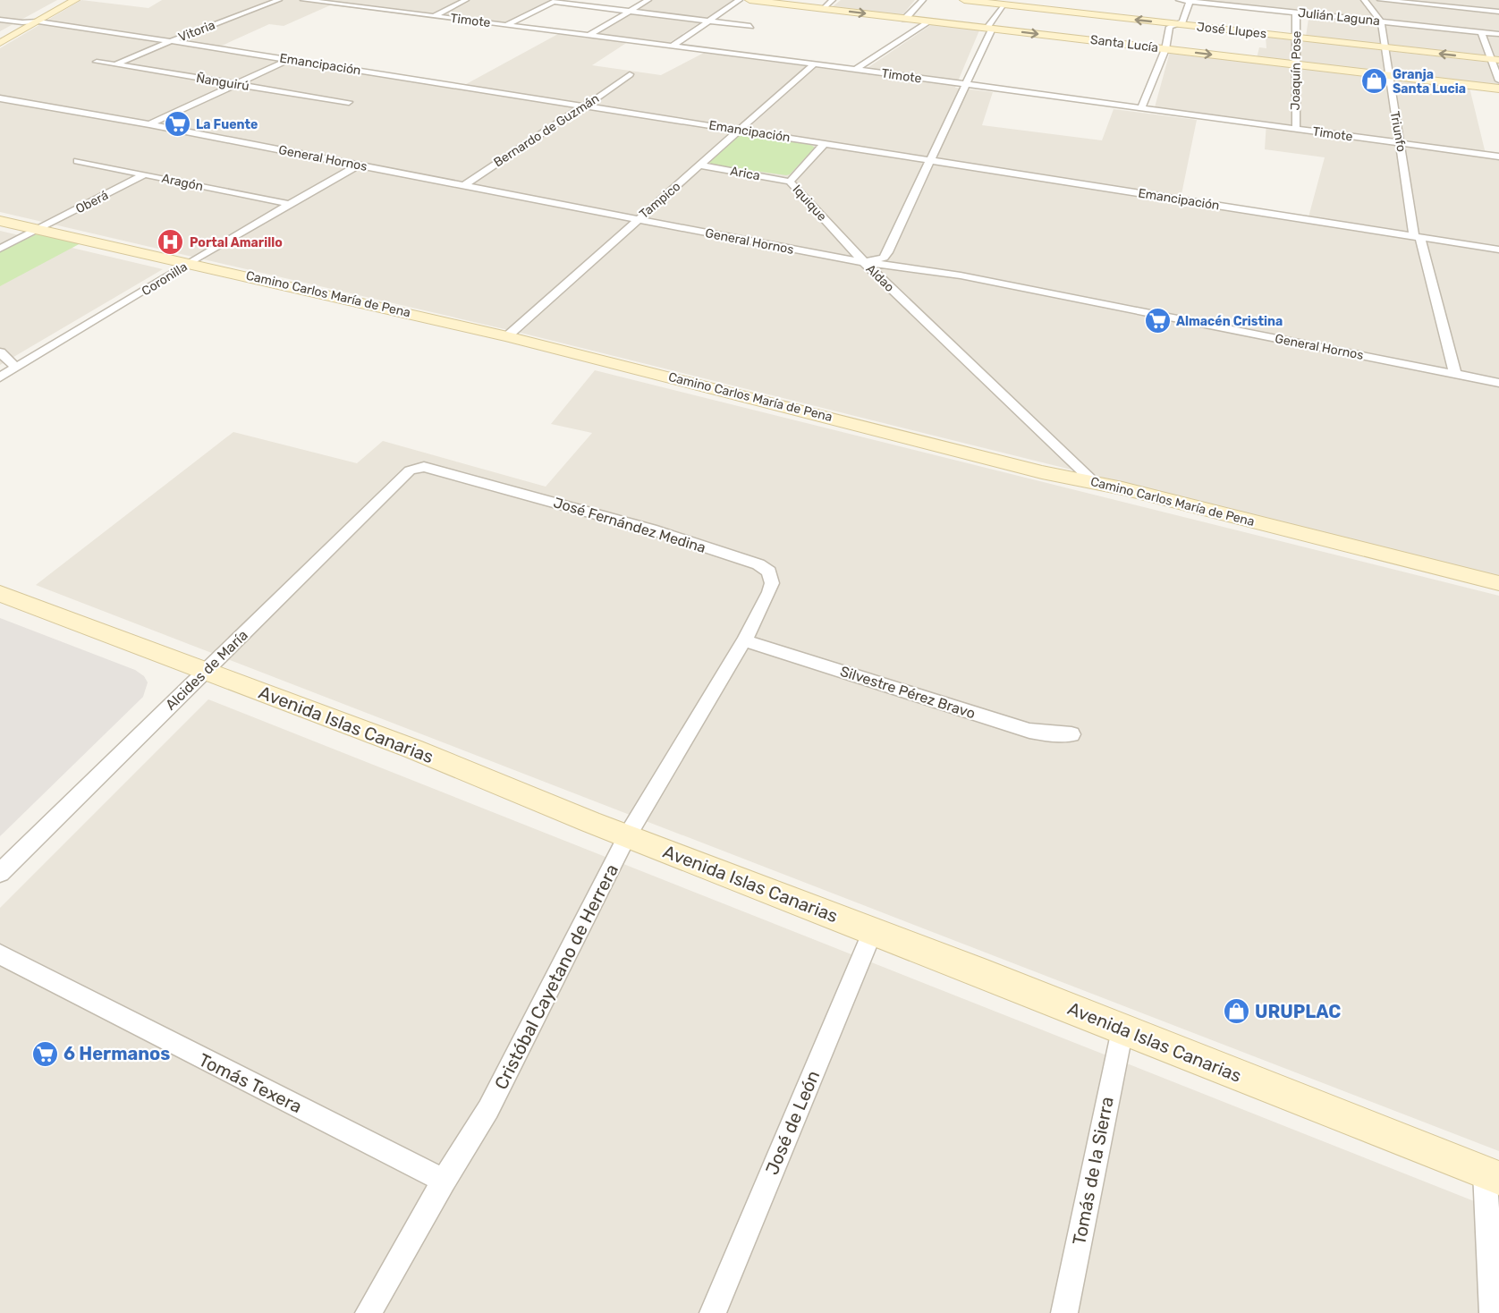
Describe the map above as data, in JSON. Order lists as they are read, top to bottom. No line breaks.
{"streets":{"street":["Julián Laguna","Timote","José Llupes","Vitoria","Santa Lucía","Emancipación","Joaquín Pose","Ñanguirú","Bernardo de Guzmán","Triunfo","General Hornos","Arica","Aragón","Tampico","Oberá","Iquique","Aldao","Coronilla","Camino Carlos María de Pena","José Fernández Medina","Alcides de María","Silvestre Pérez Bravo","Avenida Islas Canarias","Cristóbal Cayetano de Herrera","Tomás Texera","José de León","Tomás de la Sierra"]},"crossings":[["Julián Laguna","Joaquín Pose"],["Julián Laguna","Triunfo"],["Timote","Joaquín Pose"],["Timote","Triunfo"],["Timote","Tampico"],["Timote","Aldao"],["José Llupes","Joaquín Pose"],["José Llupes","Triunfo"],["José Llupes","Aldao"],["Vitoria","Emancipación"],["Vitoria","Ñanguirú"],["Santa Lucía","Joaquín Pose"],["Santa Lucía","Triunfo"],["Santa Lucía","Aldao"],["Emancipación","Bernardo de Guzmán"],["Emancipación","Triunfo"],["Emancipación","Tampico"],["Emancipación","Iquique"],["Emancipación","Aldao"],["Bernardo de Guzmán","General Hornos"],["Triunfo","General Hornos"],["General Hornos","Tampico"],["General Hornos","Iquique"],["General Hornos","Aldao"],["General Hornos","Coronilla"],["Arica","Tampico"],["Arica","Iquique"],["Aragón","Oberá"],["Aragón","Coronilla"],["Tampico","Camino Carlos María de Pena"],["Oberá","Camino Carlos María de Pena"],["Iquique","Aldao"],["Aldao","Camino Carlos María de Pena"],["Coronilla","Camino Carlos María de Pena"],["José Fernández Medina","Alcides de María"],["José Fernández Medina","Silvestre Pérez Bravo"],["José Fernández Medina","Cristóbal Cayetano de Herrera"],["Alcides de María","Avenida Islas Canarias"],["Silvestre Pérez Bravo","Cristóbal Cayetano de Herrera"],["Avenida Islas Canarias","Cristóbal Cayetano de Herrera"],["Avenida Islas Canarias","José de León"],["Avenida Islas Canarias","Tomás de la Sierra"],["Cristóbal Cayetano de Herrera","Tomás Texera"]],"one_way":["Santa Lucía"],"places":{"shop":["Granja Santa Lucia","URUPLAC"],"supermarket":["La Fuente","Almacén Cristina","6 Hermanos"],"hospital":["Portal Amarillo"]}}
